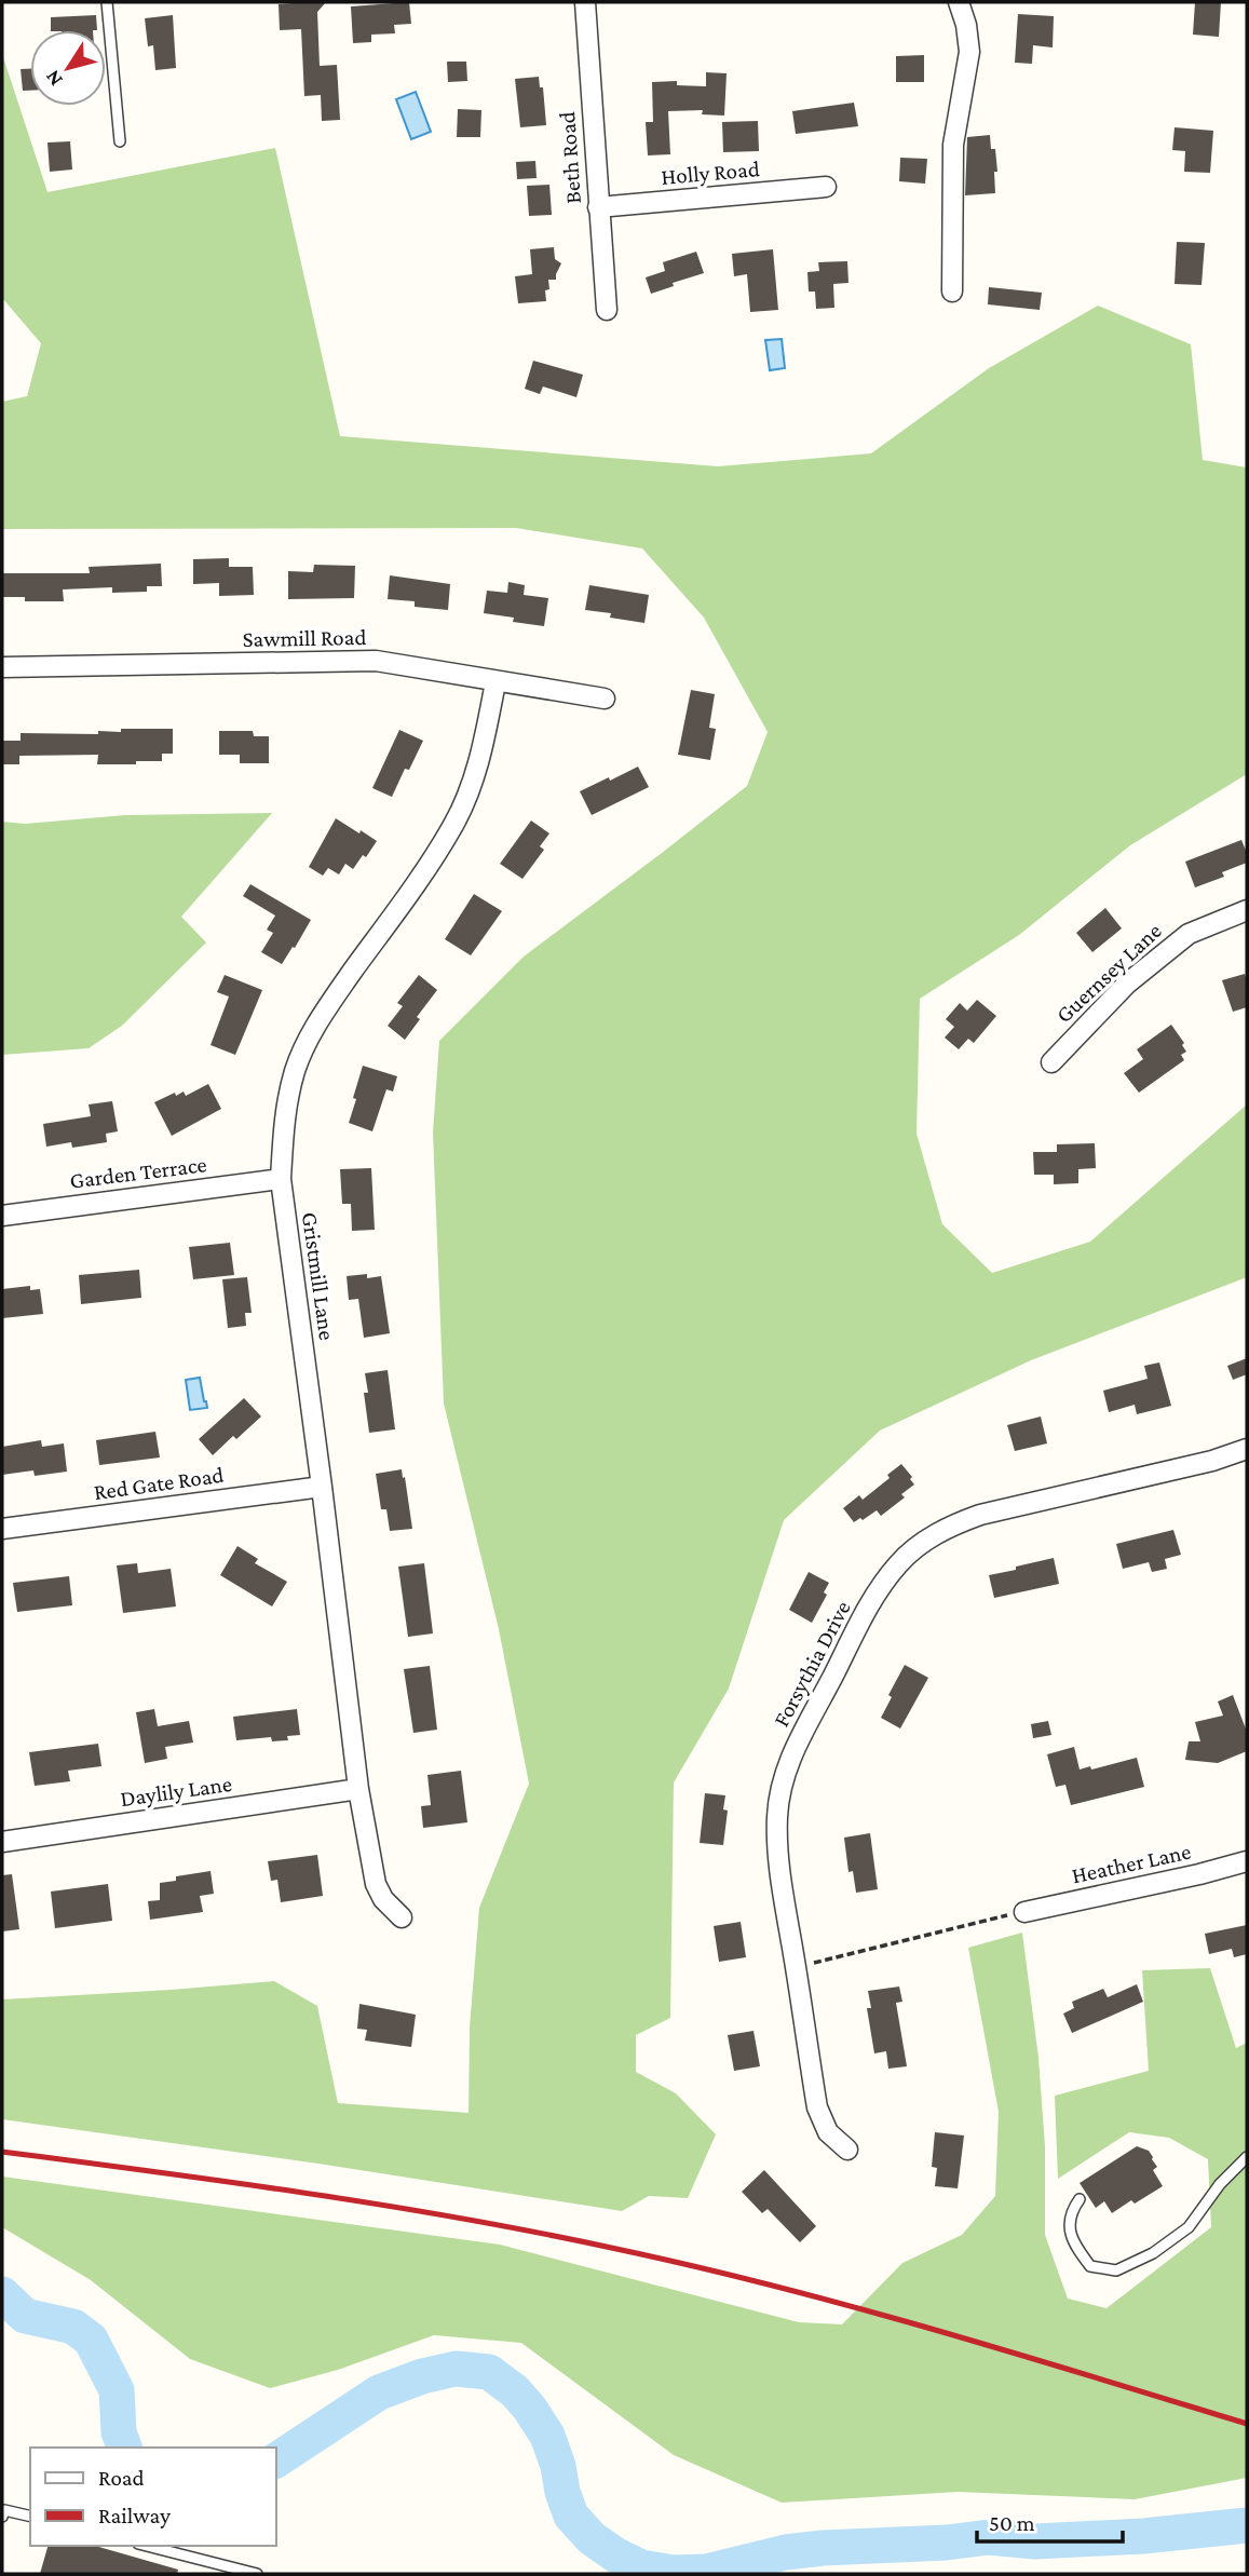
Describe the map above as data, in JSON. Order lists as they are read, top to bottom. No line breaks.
{"streets":{"street":["Beth Road","Holly Road","Sawmill Road","Guernsey Lane","Garden Terrace","Gristmill Lane","Red Gate Road","Forsythia Drive","Daylily Lane","Heather Lane"]},"crossings":[["Beth Road","Holly Road"],["Sawmill Road","Gristmill Lane"],["Garden Terrace","Gristmill Lane"],["Gristmill Lane","Red Gate Road"],["Gristmill Lane","Daylily Lane"]],"legend":["Road","Railway"],"scale_bar":"50 m","north":"bottom left"}
